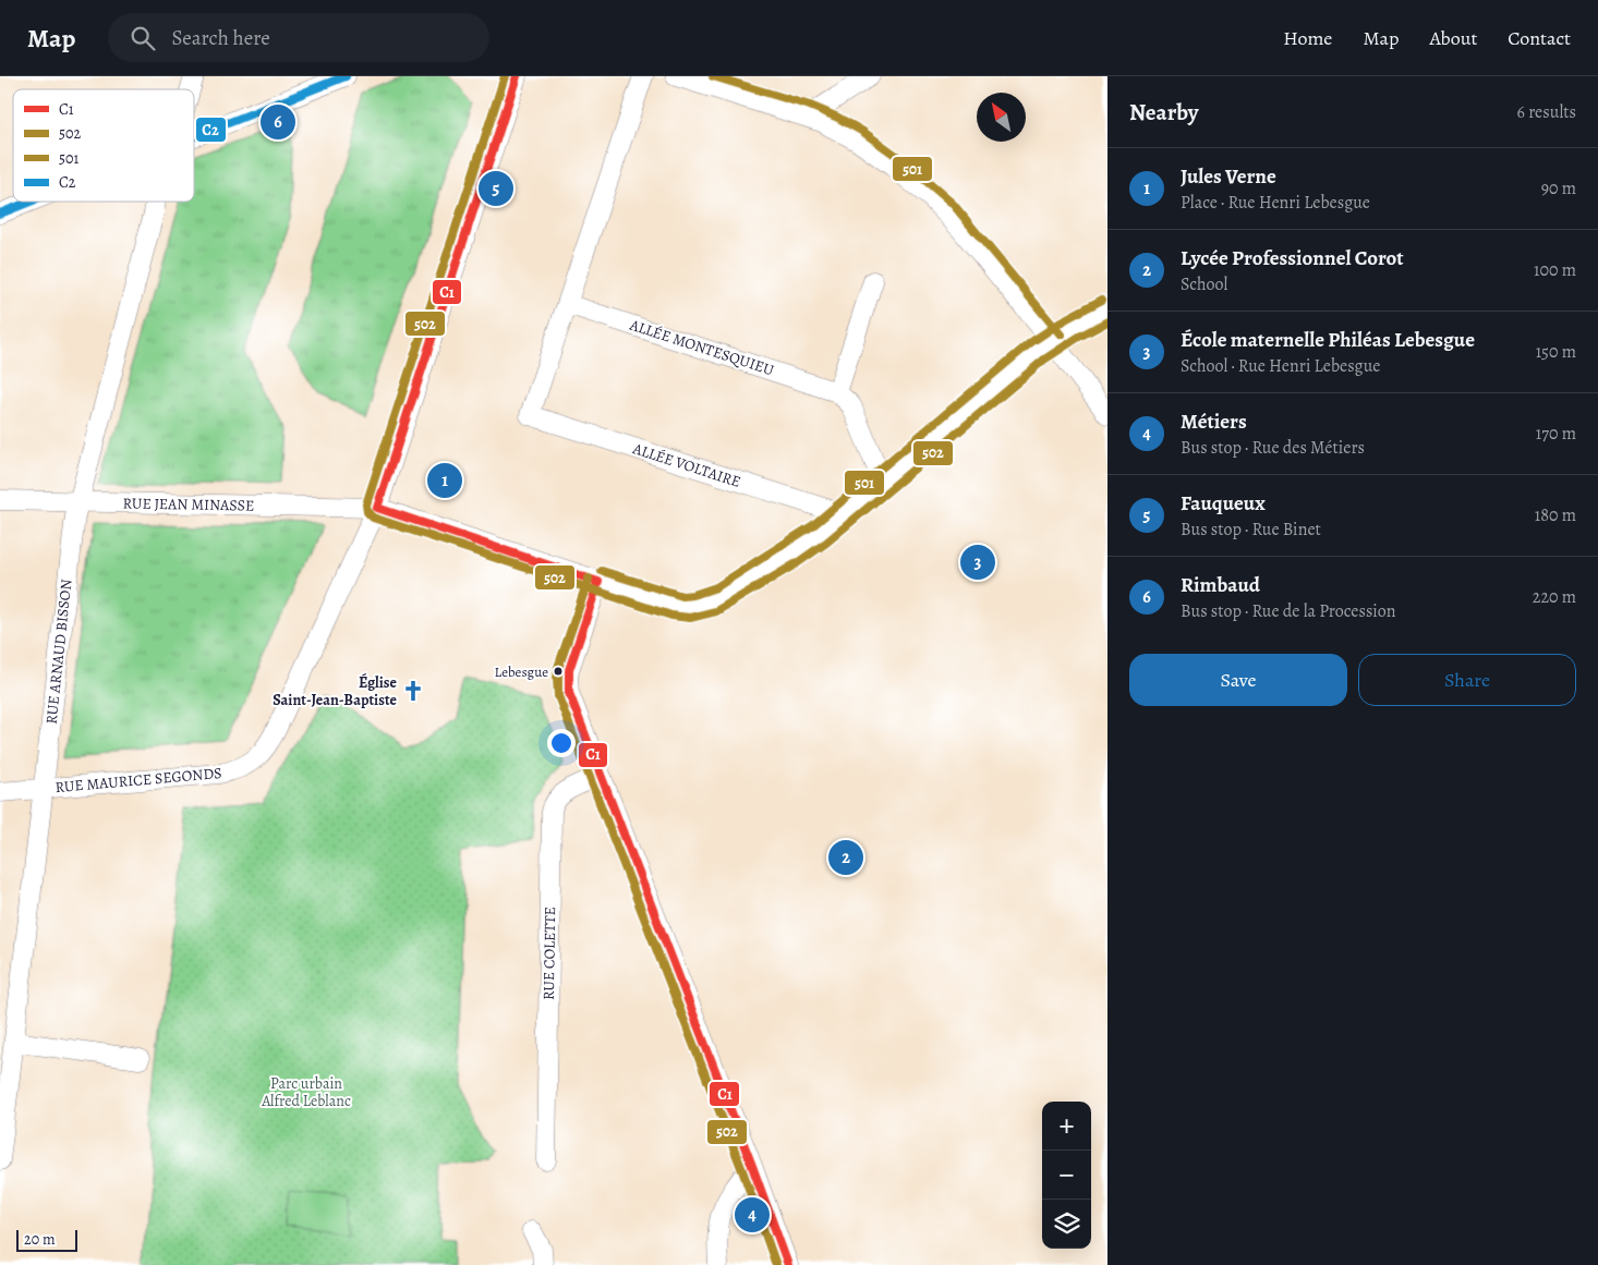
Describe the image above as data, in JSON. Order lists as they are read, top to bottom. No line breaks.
{"streets":{"street":["ALLÉE MONTESQUIEU","ALLÉE VOLTAIRE","RUE JEAN MINASSE","RUE ARNAUD BISSON","RUE MAURICE SEGONDS","RUE COLETTE"]},"crossings":[["ALLÉE MONTESQUIEU","ALLÉE VOLTAIRE"],["ALLÉE VOLTAIRE","RUE JEAN MINASSE"],["RUE JEAN MINASSE","RUE ARNAUD BISSON"],["RUE JEAN MINASSE","RUE MAURICE SEGONDS"],["RUE ARNAUD BISSON","RUE MAURICE SEGONDS"]],"parks":["Parc urbain Alfred Leblanc"],"places":{"other":["Lebesgue"],"church":["Église Saint-Jean-Baptiste"]},"lines":["transit line C1","transit line 502","transit line 501","transit line C2"],"legend":["C1","502","501","C2"],"scale_bar":"20 m","north":"top left","page":{"header":"Map","search":"Search here","nav":["Home","Map","About","Contact"],"heading":["Nearby","6 results"],"pins":["6","5","1","3","2","4"],"list":[{"mark":"1","name":"Jules Verne","note":"Place · Rue Henri Lebesgue","value":"90 m"},{"mark":"2","name":"Lycée Professionnel Corot","note":"School","value":"100 m"},{"mark":"3","name":"École maternelle Philéas Lebesgue","note":"School · Rue Henri Lebesgue","value":"150 m"},{"mark":"4","name":"Métiers","note":"Bus stop · Rue des Métiers","value":"170 m"},{"mark":"5","name":"Fauqueux","note":"Bus stop · Rue Binet","value":"180 m"},{"mark":"6","name":"Rimbaud","note":"Bus stop · Rue de la Procession","value":"220 m"}],"buttons":["Save","Share"],"map_buttons":["+","−"],"scale":"20 m"}}
